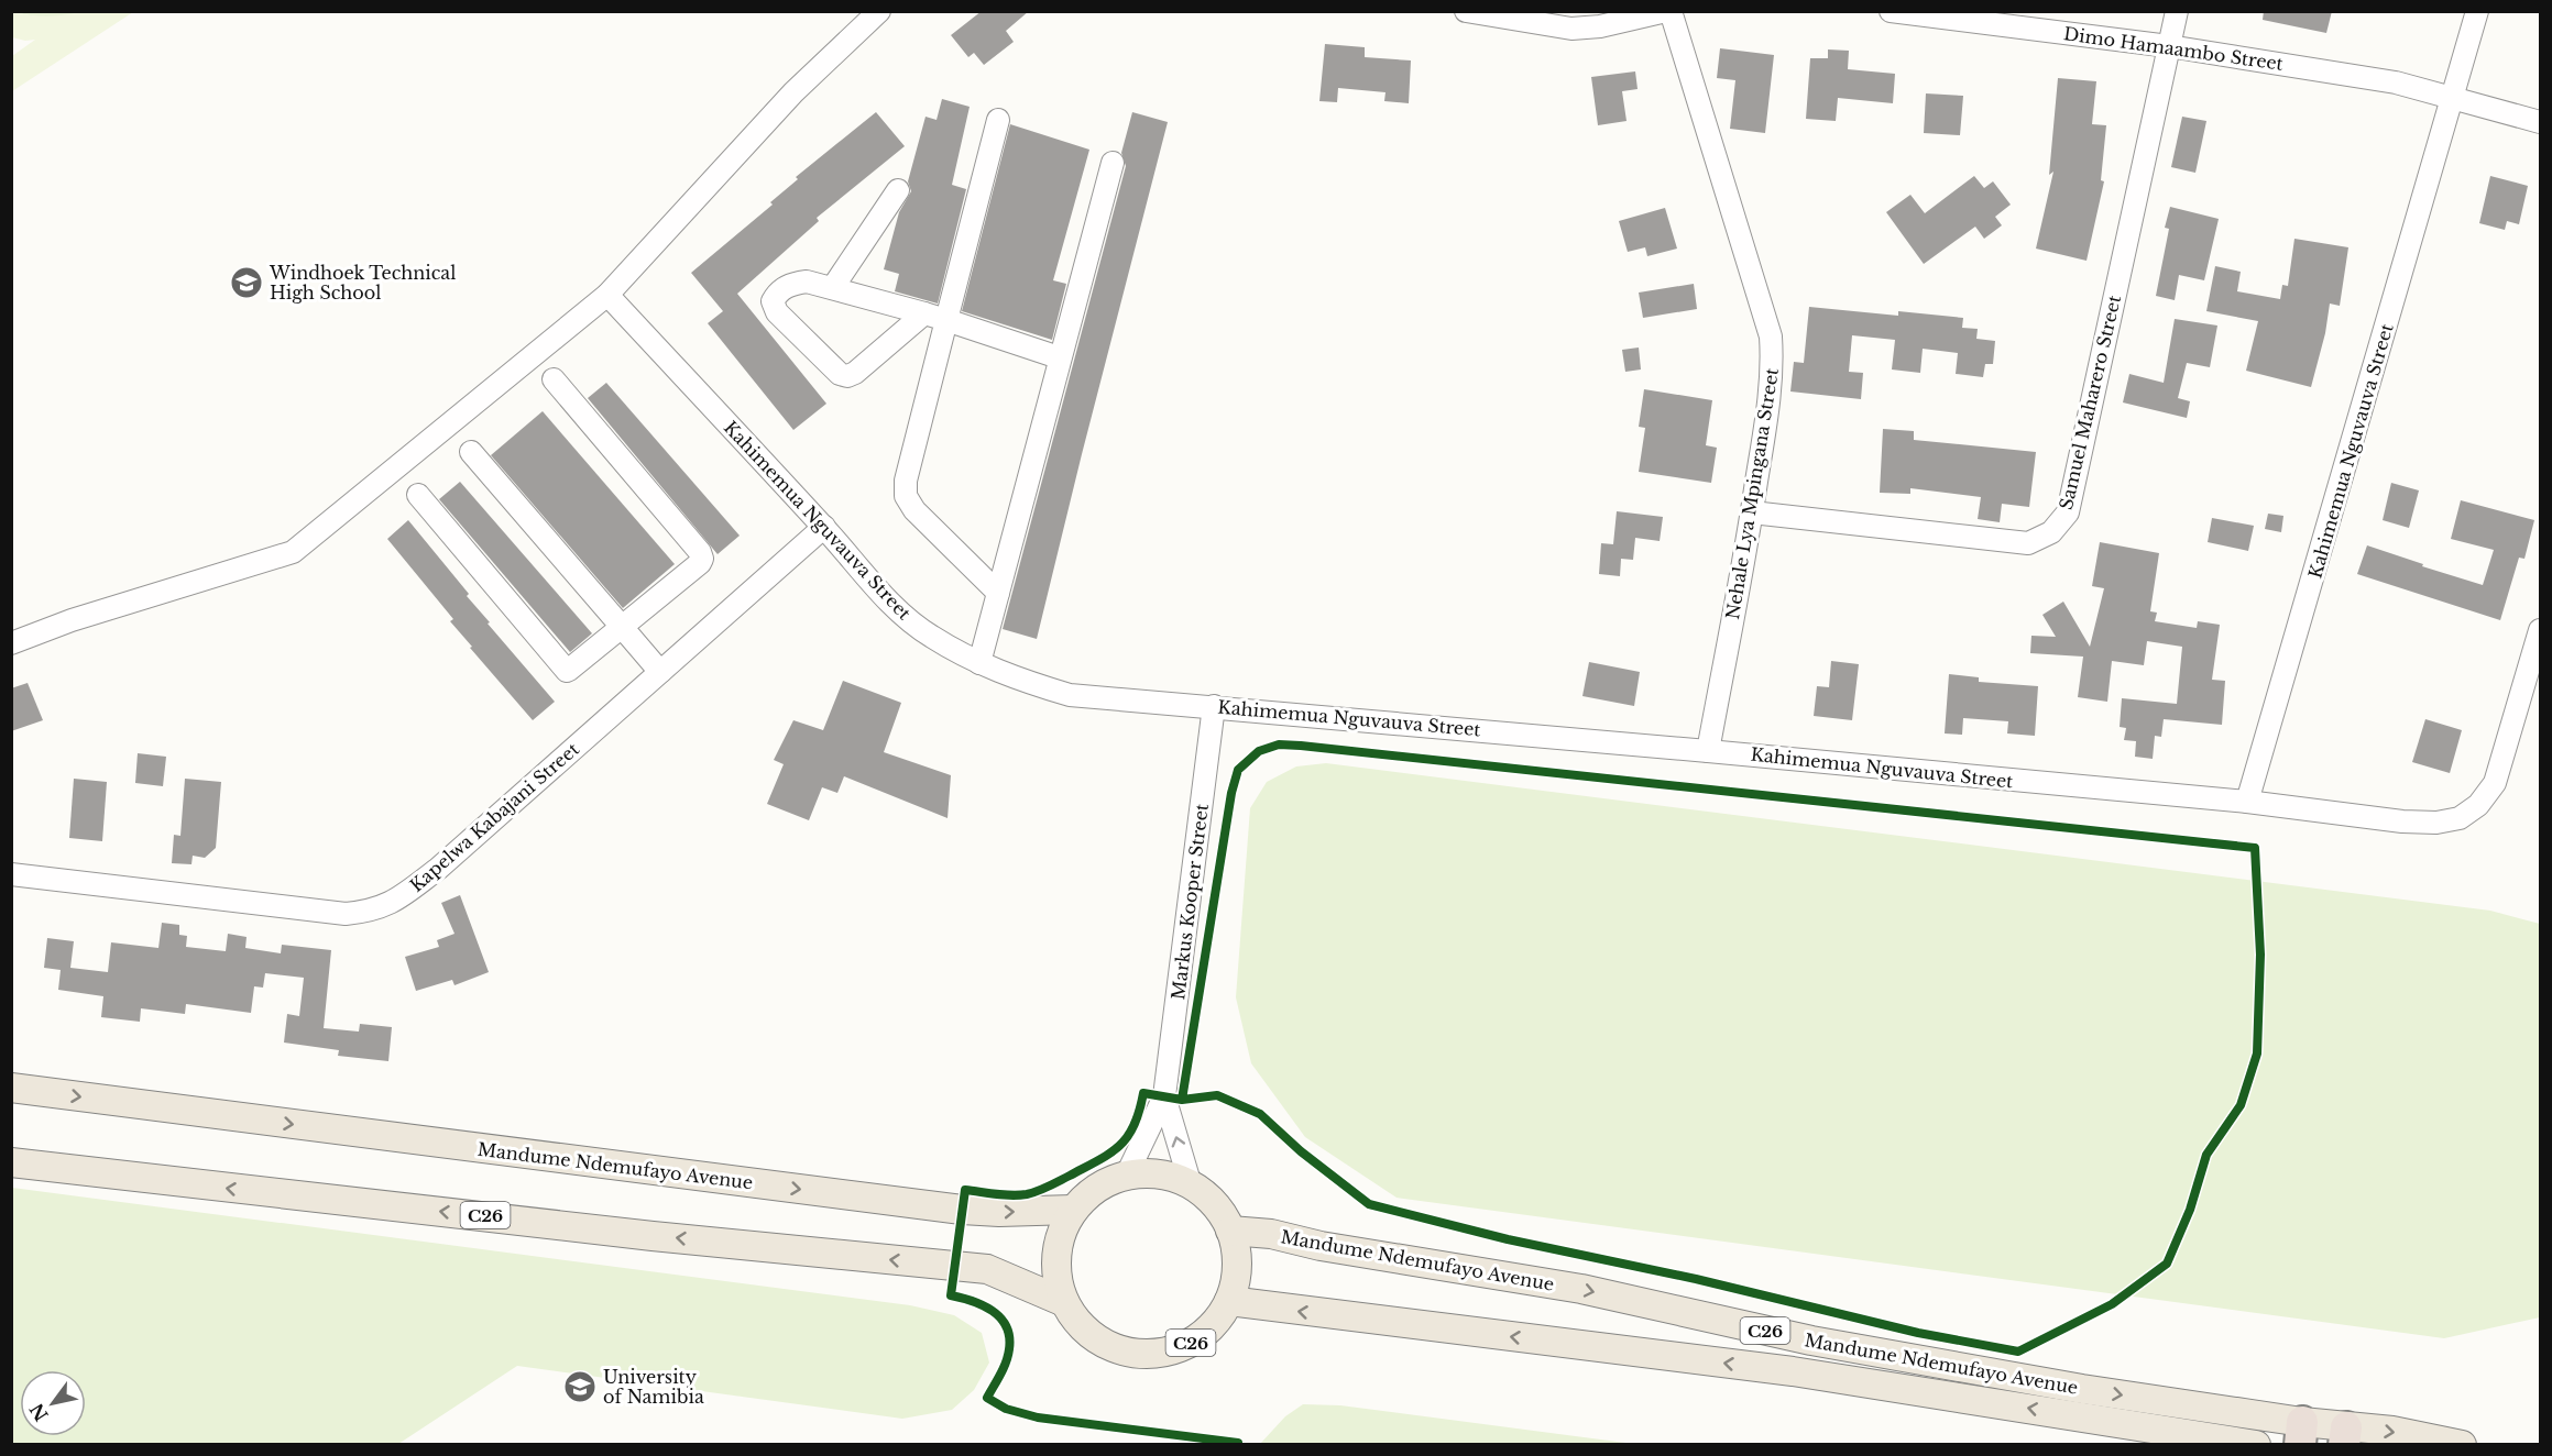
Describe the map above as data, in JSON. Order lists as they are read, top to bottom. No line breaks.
{"streets":{"main road":["Mandume Ndemufayo Avenue","C26"],"street":["Dimo Hamaambo Street","Samuel Maharero Street","Kahimemua Nguvauva Street","Nehale Lya Mpingana Street","Kapelwa Kabajani Street","Markus Kooper Street"]},"crossings":[["Dimo Hamaambo Street","Samuel Maharero Street"],["Dimo Hamaambo Street","Kahimemua Nguvauva Street"],["Samuel Maharero Street","Nehale Lya Mpingana Street"],["Kahimemua Nguvauva Street","Nehale Lya Mpingana Street"],["Kahimemua Nguvauva Street","Kapelwa Kabajani Street"],["Kahimemua Nguvauva Street","Markus Kooper Street"],["Mandume Ndemufayo Avenue","C26"]],"places":{"school or university":["Windhoek Technical High School","University of Namibia"]},"north":"bottom left"}
